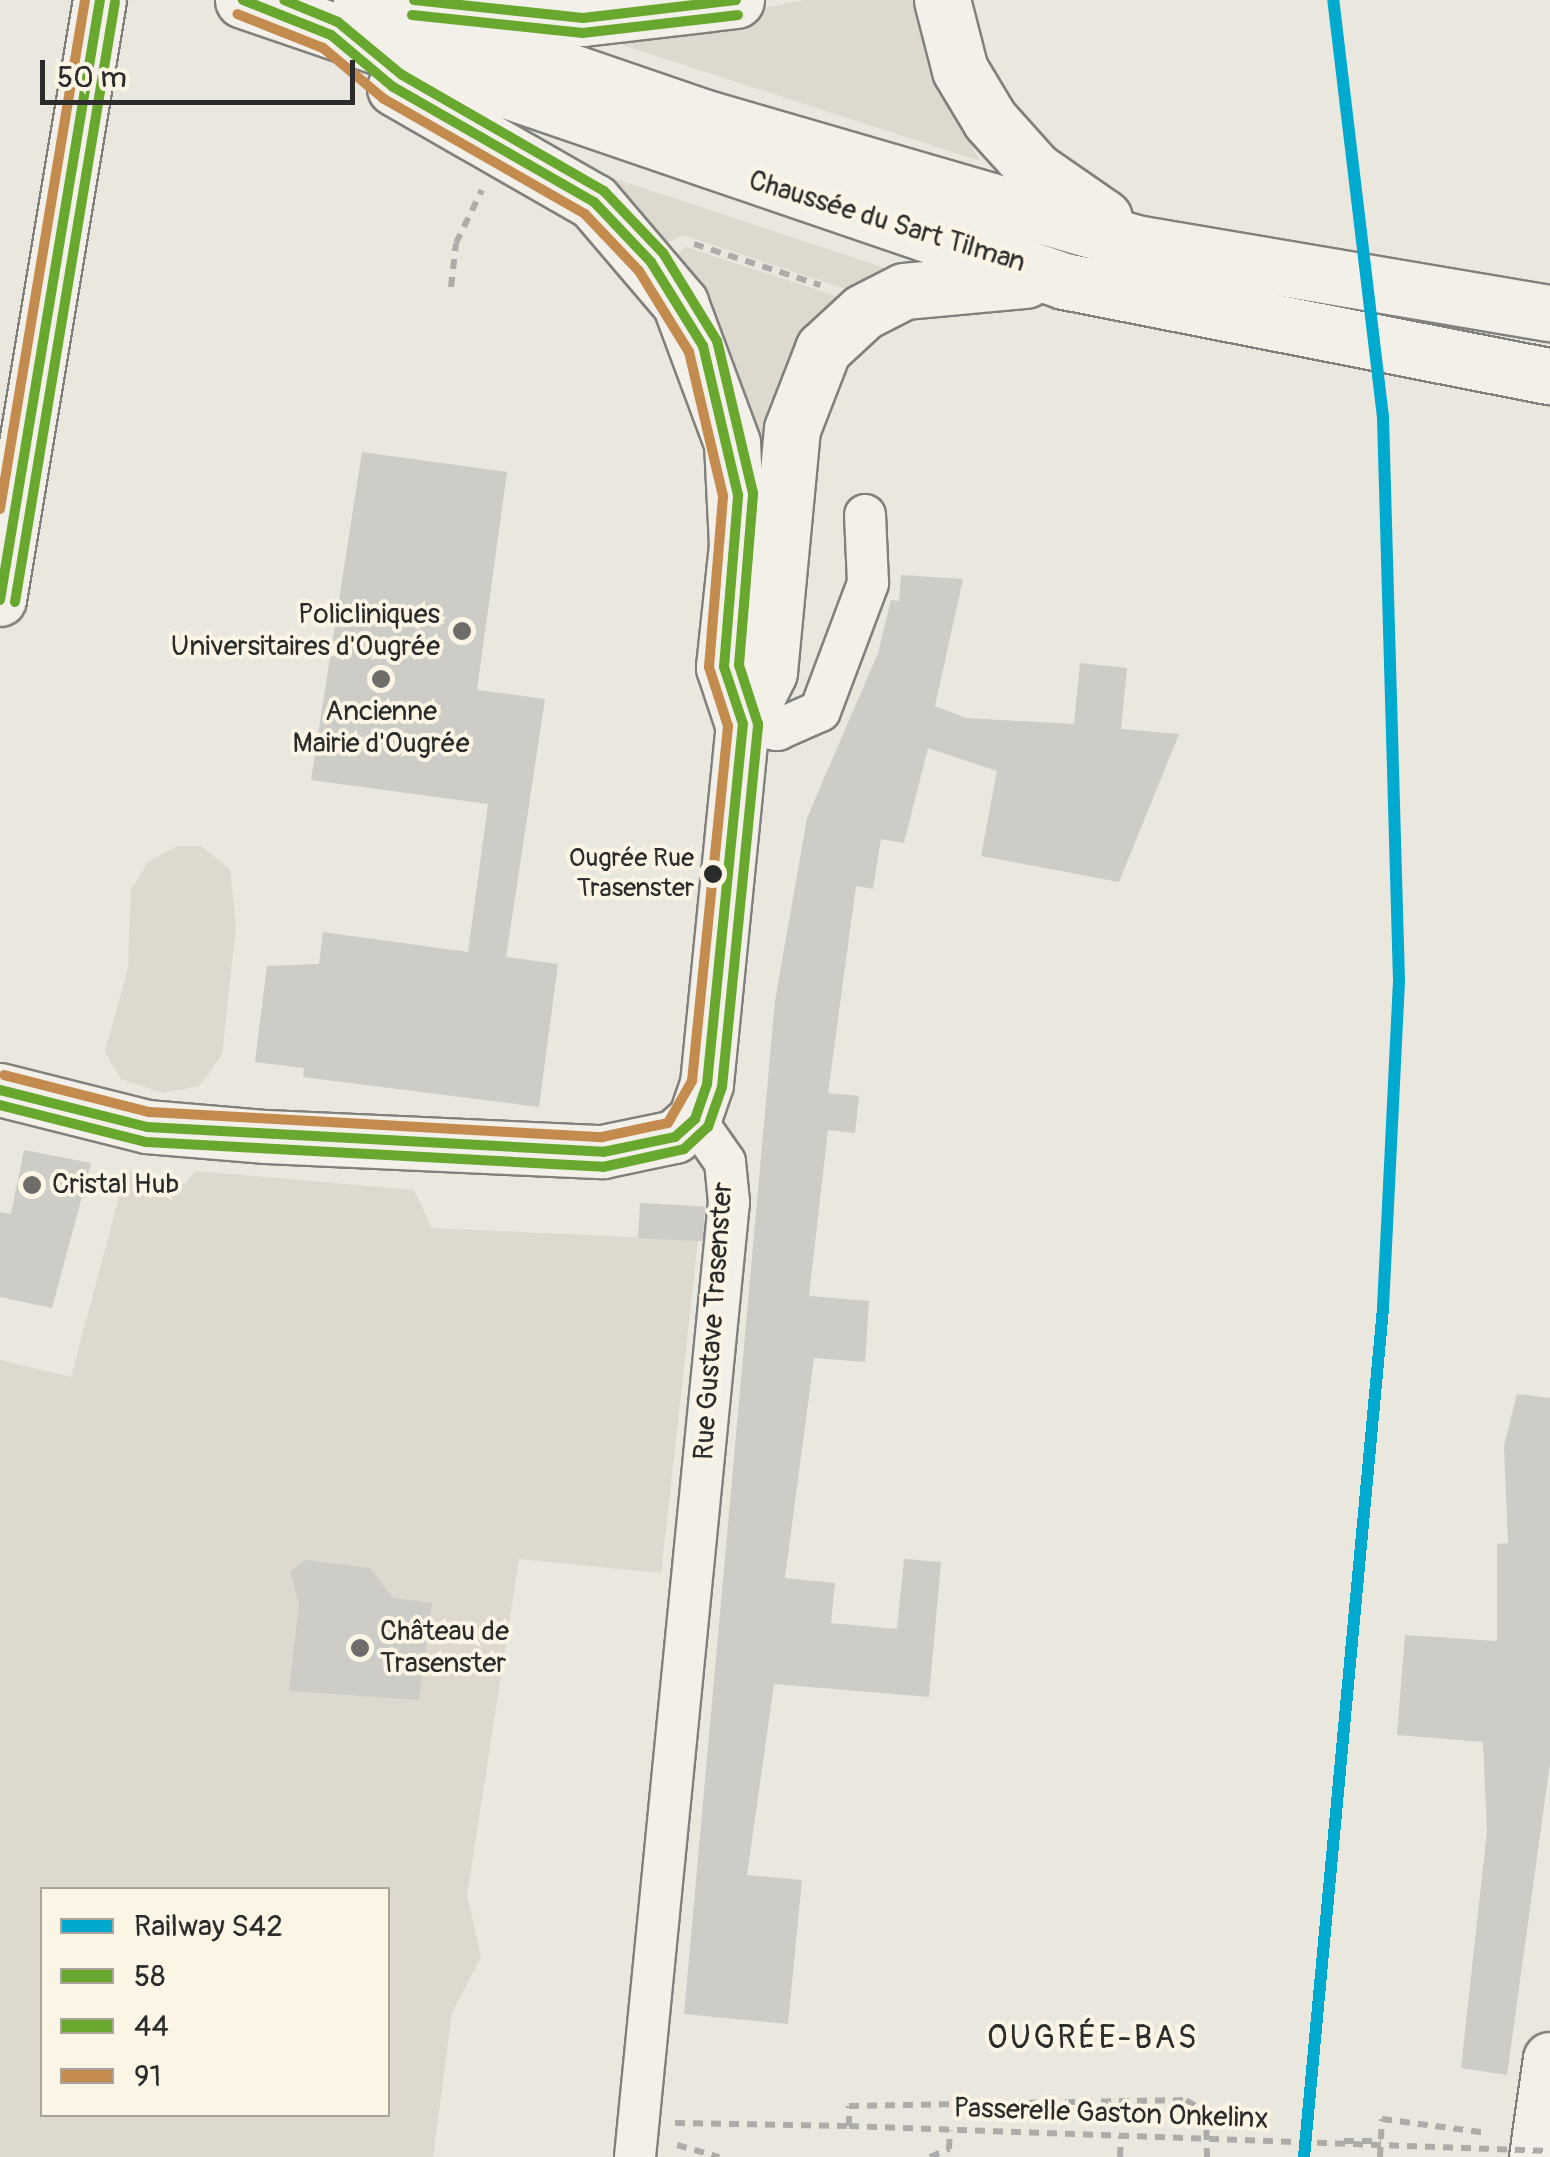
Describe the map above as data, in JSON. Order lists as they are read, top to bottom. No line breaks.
{"streets":{"highway":["Chaussée du Sart Tilman"],"street":["Rue Gustave Trasenster"],"path":["Passerelle Gaston Onkelinx"]},"districts":["OUGRÉE-BAS"],"places":["Policliniques Universitaires d'Ougrée","Ancienne Mairie d'Ougrée","Ougrée Rue Trasenster","Cristal Hub","Château de Trasenster"],"lines":["rail line S42","transit line 58","transit line 44","transit line 91"],"legend":["Railway S42","58","44","91"],"scale_bar":"50 m"}
